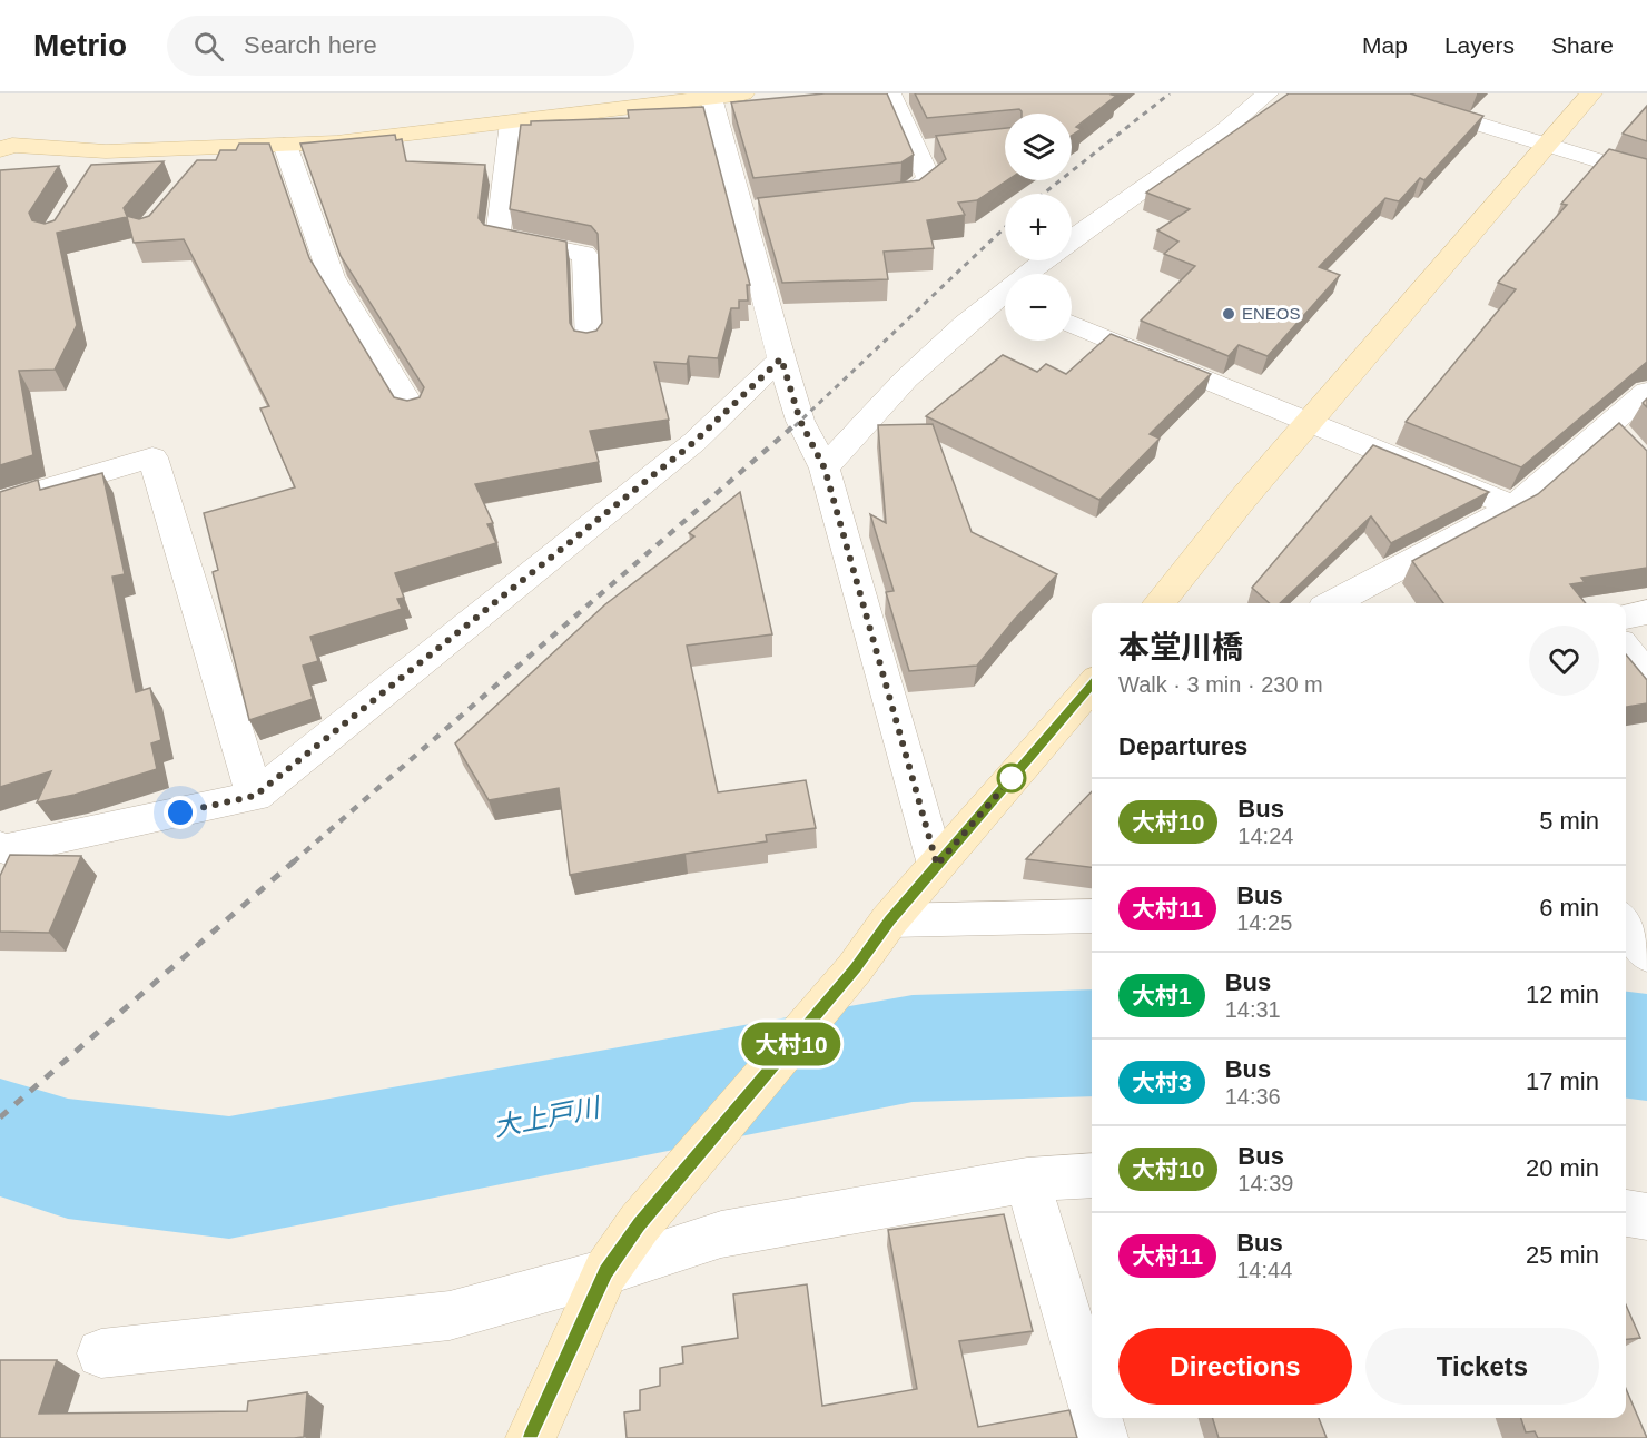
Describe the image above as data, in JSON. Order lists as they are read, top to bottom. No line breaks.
{"water":["大上戸川"],"places":["ENEOS"],"lines":["bus line 大村10"],"page":{"header":"Metrio","search":"Search here","nav":["Map","Layers","Share"],"on_map":"大村10","map_buttons":["+","−"],"heading":[["本堂川橋","Walk · 3 min · 230 m"],"Departures"],"list":[{"mark":"大村10","name":"Bus","note":"14:24","value":"5 min"},{"mark":"大村11","name":"Bus","note":"14:25","value":"6 min"},{"mark":"大村1","name":"Bus","note":"14:31","value":"12 min"},{"mark":"大村3","name":"Bus","note":"14:36","value":"17 min"},{"mark":"大村10","name":"Bus","note":"14:39","value":"20 min"},{"mark":"大村11","name":"Bus","note":"14:44","value":"25 min"}],"buttons":["Directions","Tickets"]}}
